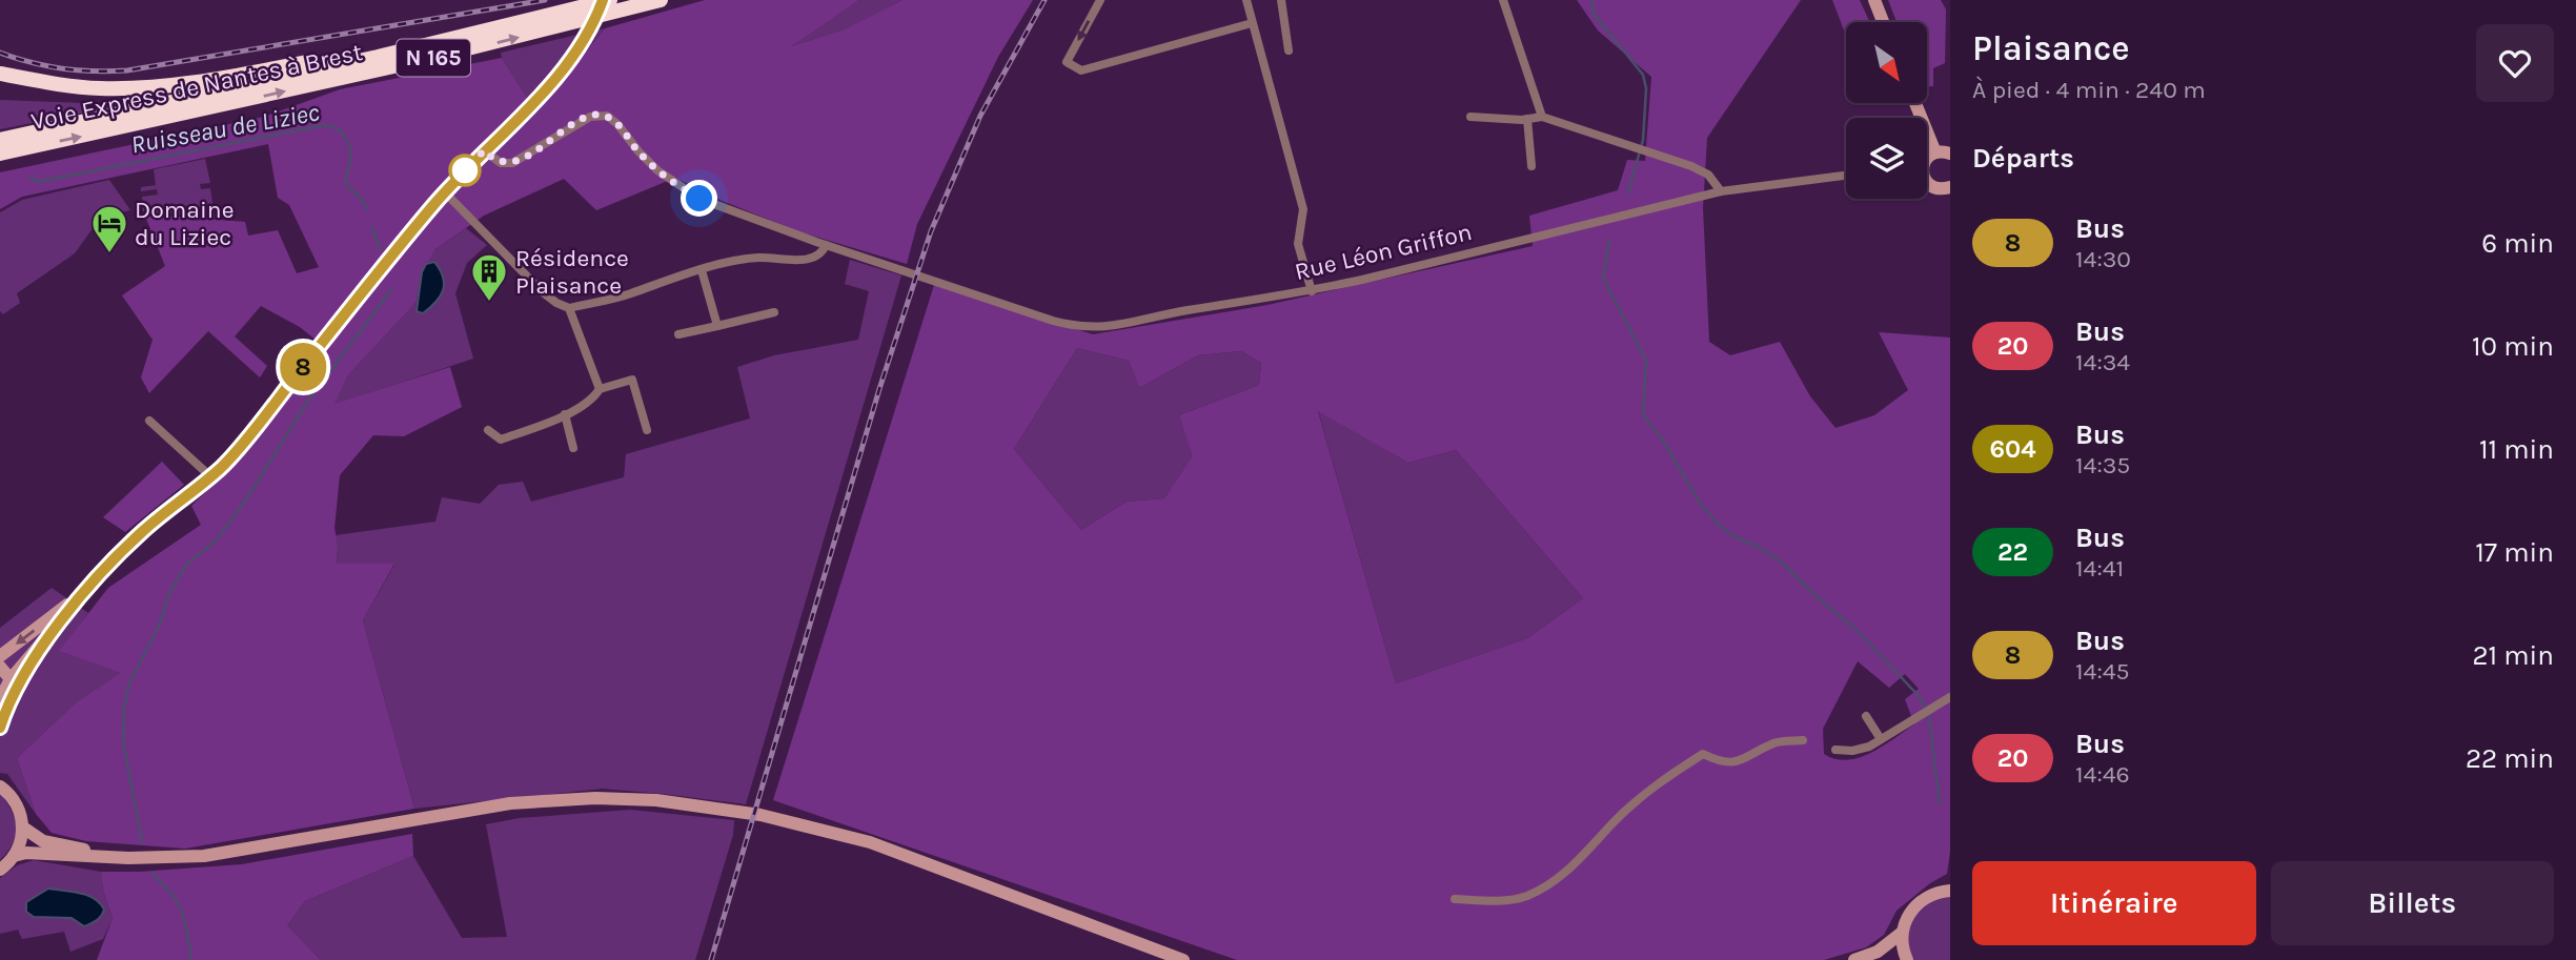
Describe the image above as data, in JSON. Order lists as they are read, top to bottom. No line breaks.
{"streets":{"highway":["N 165","Voie Express de Nantes à Brest"],"street":["Rue Léon Griffon"]},"water":["Ruisseau de Liziec"],"places":{"hotel":["Domaine du Liziec"],"building":["Résidence Plaisance"]},"lines":["bus line 8"],"north":"bottom right","page":{"on_map":"8","heading":[["Plaisance","À pied · 4 min · 240 m"],"Départs"],"list":[{"mark":"8","name":"Bus","note":"14:30","value":"6 min"},{"mark":"20","name":"Bus","note":"14:34","value":"10 min"},{"mark":"604","name":"Bus","note":"14:35","value":"11 min"},{"mark":"22","name":"Bus","note":"14:41","value":"17 min"},{"mark":"8","name":"Bus","note":"14:45","value":"21 min"},{"mark":"20","name":"Bus","note":"14:46","value":"22 min"}],"buttons":["Itinéraire","Billets"]}}
